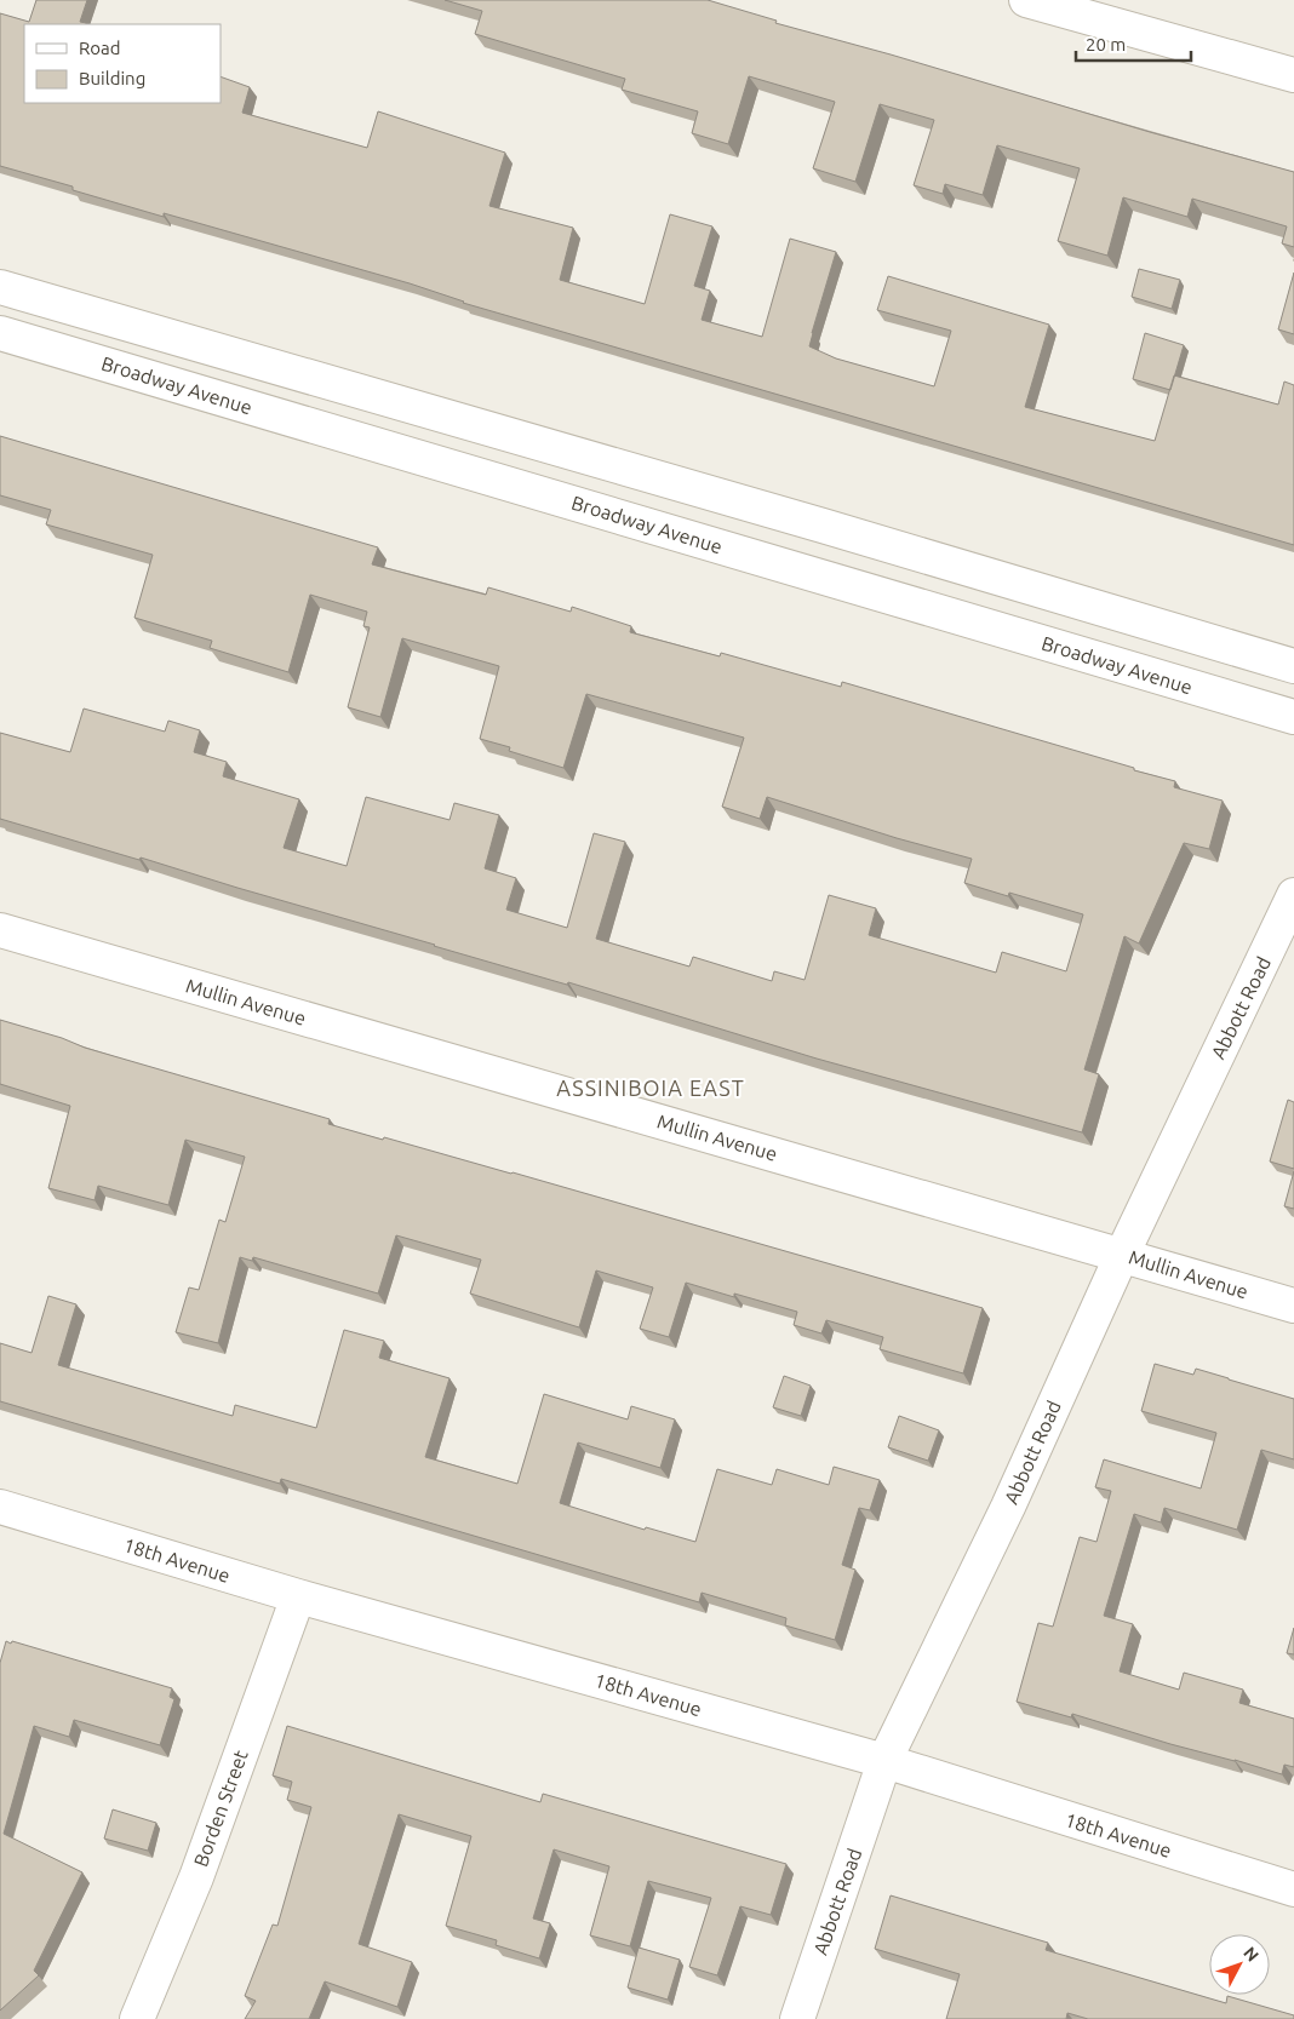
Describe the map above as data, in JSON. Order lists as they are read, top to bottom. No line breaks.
{"streets":{"street":["Broadway Avenue","Mullin Avenue","Abbott Road","18th Avenue","Borden Street"]},"crossings":[["Mullin Avenue","Abbott Road"],["Abbott Road","18th Avenue"],["18th Avenue","Borden Street"]],"districts":["ASSINIBOIA EAST"],"legend":["Road","Building"],"scale_bar":"20 m","north":"top right"}
